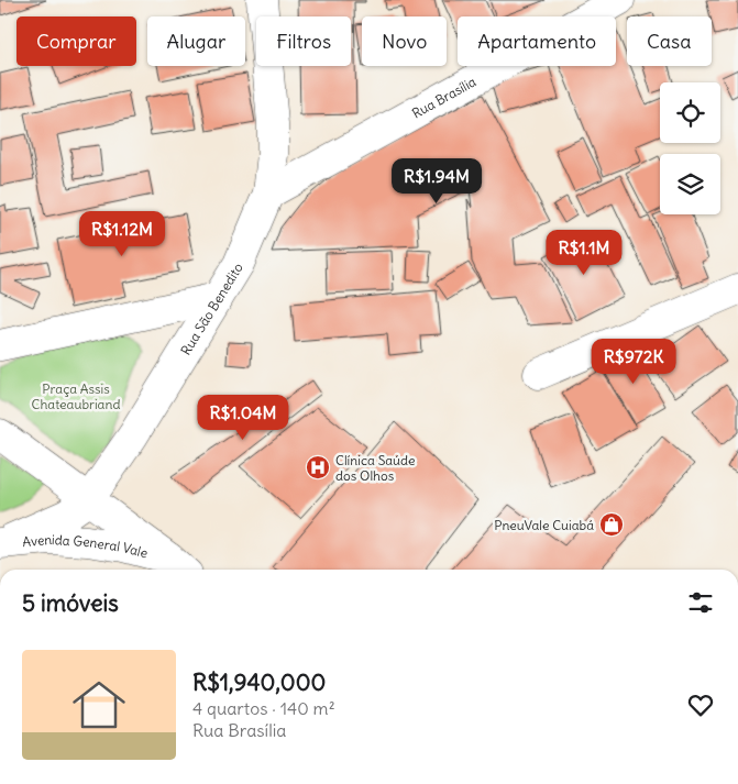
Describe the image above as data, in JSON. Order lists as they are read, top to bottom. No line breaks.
{"streets":{"street":["Rua Brasília","Rua São Benedito","Avenida General Vale"]},"crossings":[["Rua Brasília","Rua São Benedito"],["Rua São Benedito","Avenida General Vale"]],"parks":["Praça Assis Chateaubriand"],"places":{"hospital":["Clínica Saúde dos Olhos"],"shop":["PneuVale Cuiabá"]},"page":{"chip":["Comprar","Alugar","Filtros","Novo","Apartamento","Casa"],"price":["R$1.94M","R$1.12M","R$1.1M","R$972K","R$1.04M"],"heading":"5 imóveis","list":[{"name":"R$1,940,000","note":"4 quartos · 140 m² · Rua Brasília"}]}}
